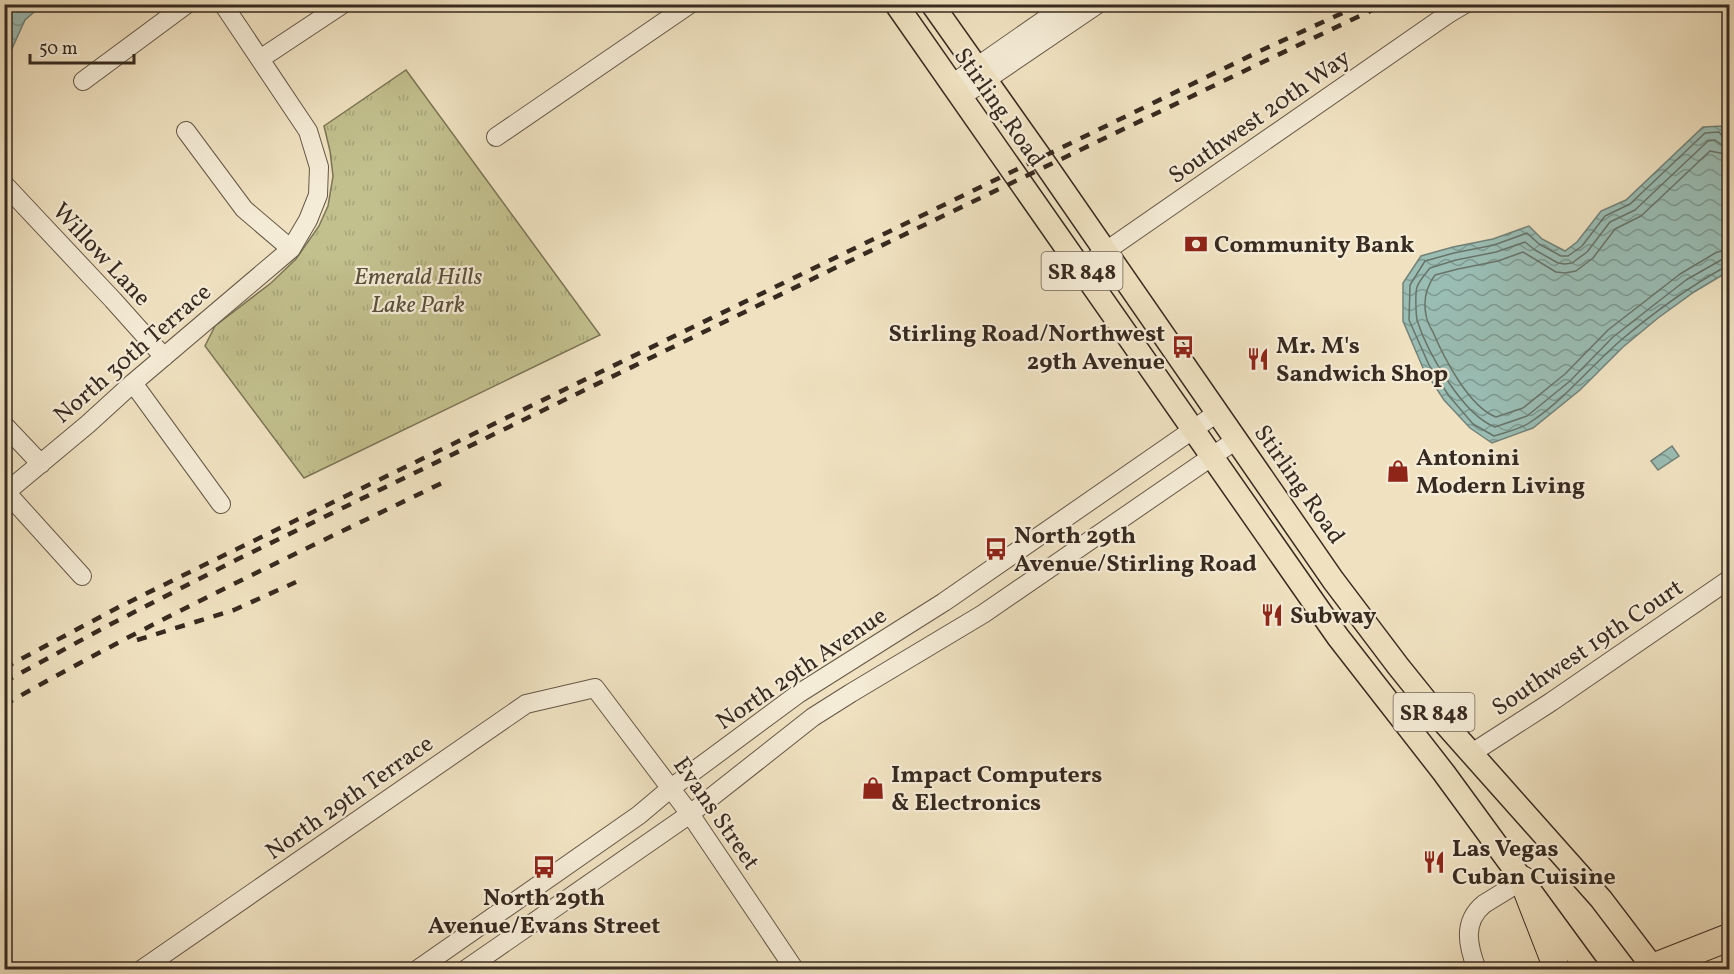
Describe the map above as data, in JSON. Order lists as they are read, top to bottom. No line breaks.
{"streets":{"main road":["Stirling Road","SR 848"],"street":["Southwest 20th Way","Willow Lane","North 30th Terrace","Southwest 19th Court","North 29th Avenue","North 29th Terrace","Evans Street"]},"crossings":[["Stirling Road","Southwest 20th Way"],["Stirling Road","Southwest 19th Court"],["Stirling Road","North 29th Avenue"],["Willow Lane","North 30th Terrace"],["North 29th Avenue","Evans Street"],["North 29th Terrace","Evans Street"]],"parks":["Emerald Hills Lake Park"],"places":{"bank":["Community Bank"],"bus stop":["Stirling Road/Northwest 29th Avenue","North 29th Avenue/Stirling Road","North 29th Avenue/Evans Street"],"restaurant":["Mr. M's Sandwich Shop","Subway","Las Vegas Cuban Cuisine"],"shop":["Antonini Modern Living","Impact Computers & Electronics"]},"scale_bar":"50 m"}
